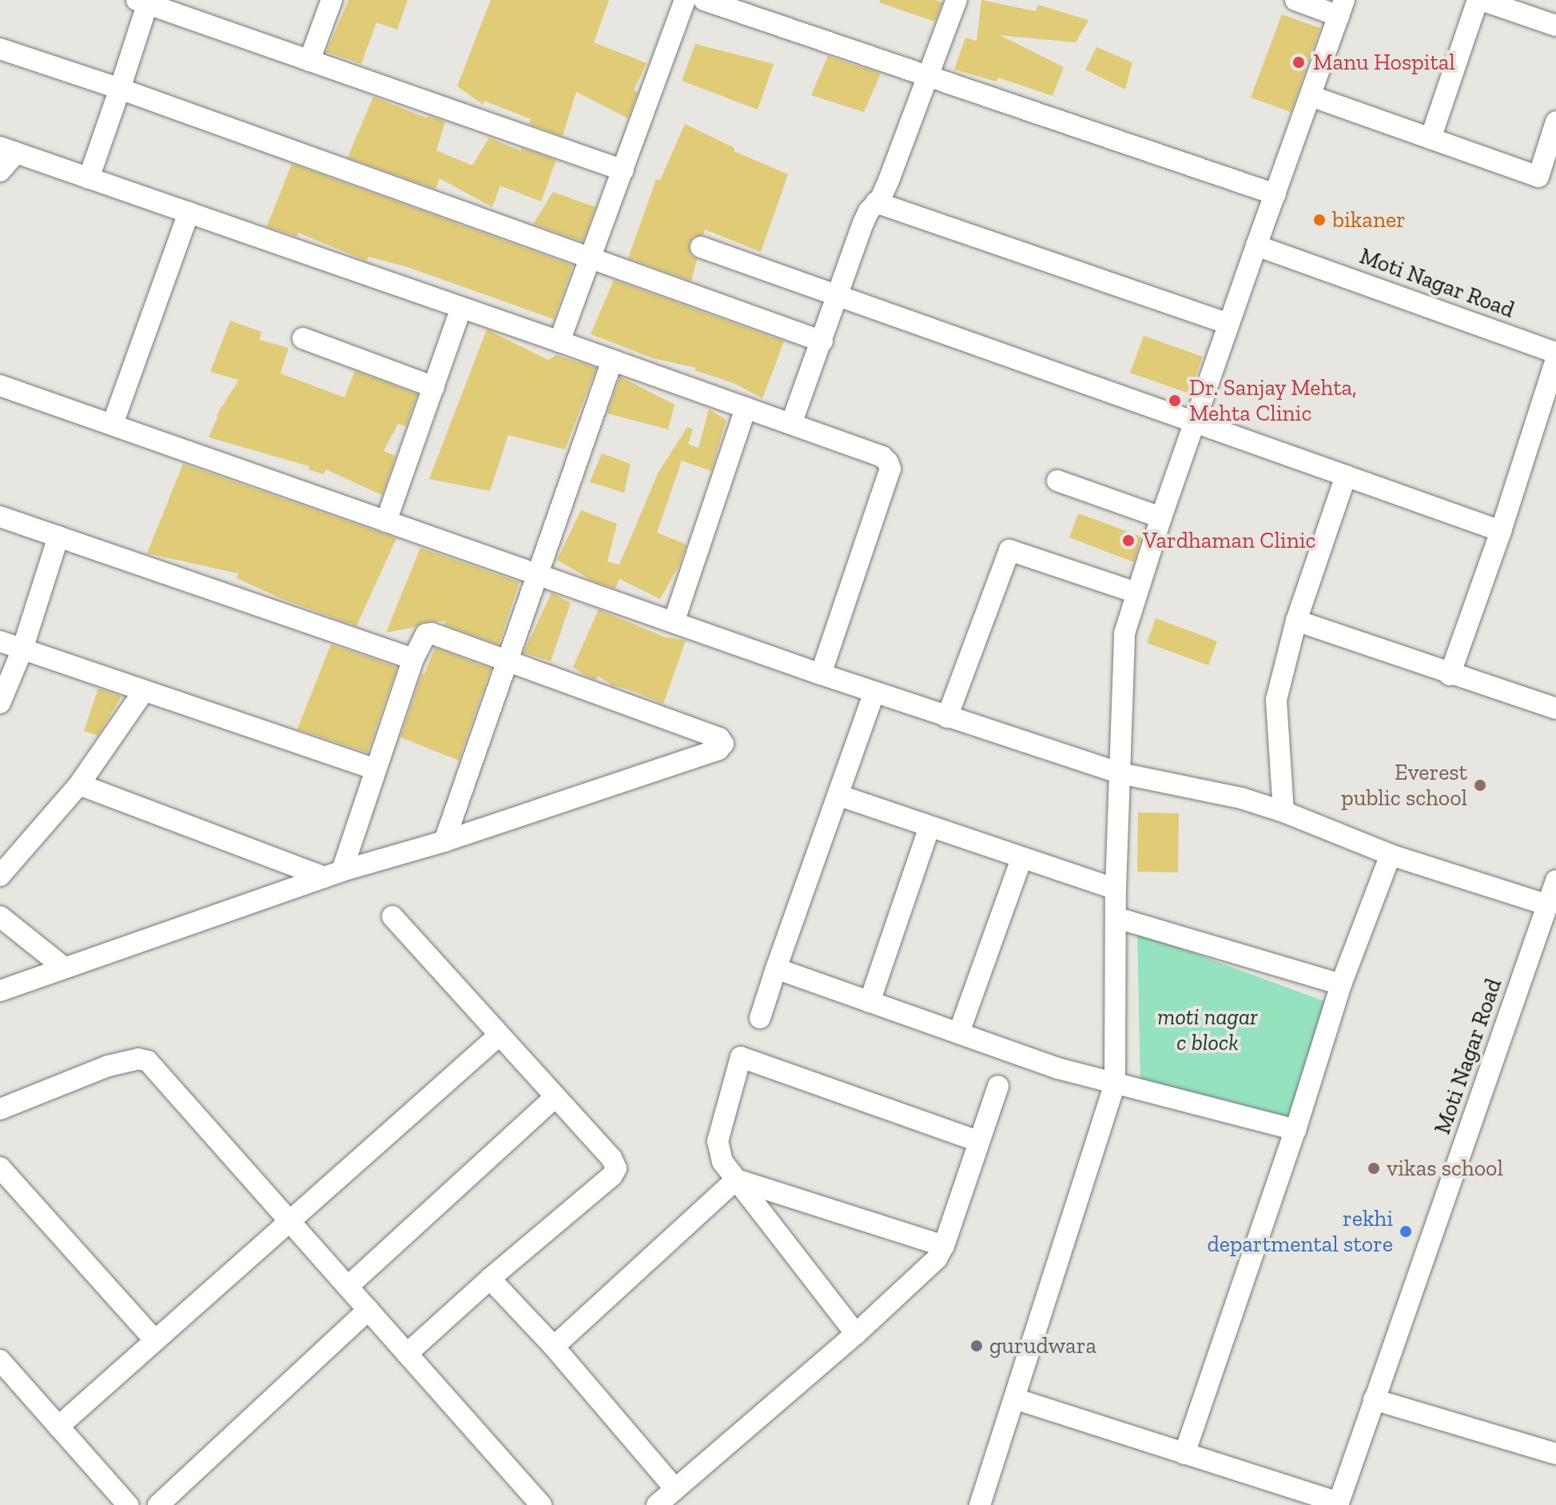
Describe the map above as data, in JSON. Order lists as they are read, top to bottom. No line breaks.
{"streets":{"street":["Moti Nagar Road"]},"parks":["moti nagar c block"],"places":["Manu Hospital","bikaner","Dr. Sanjay Mehta, Mehta Clinic","Vardhaman Clinic","Everest public school","vikas school","rekhi departmental store","gurudwara"]}
